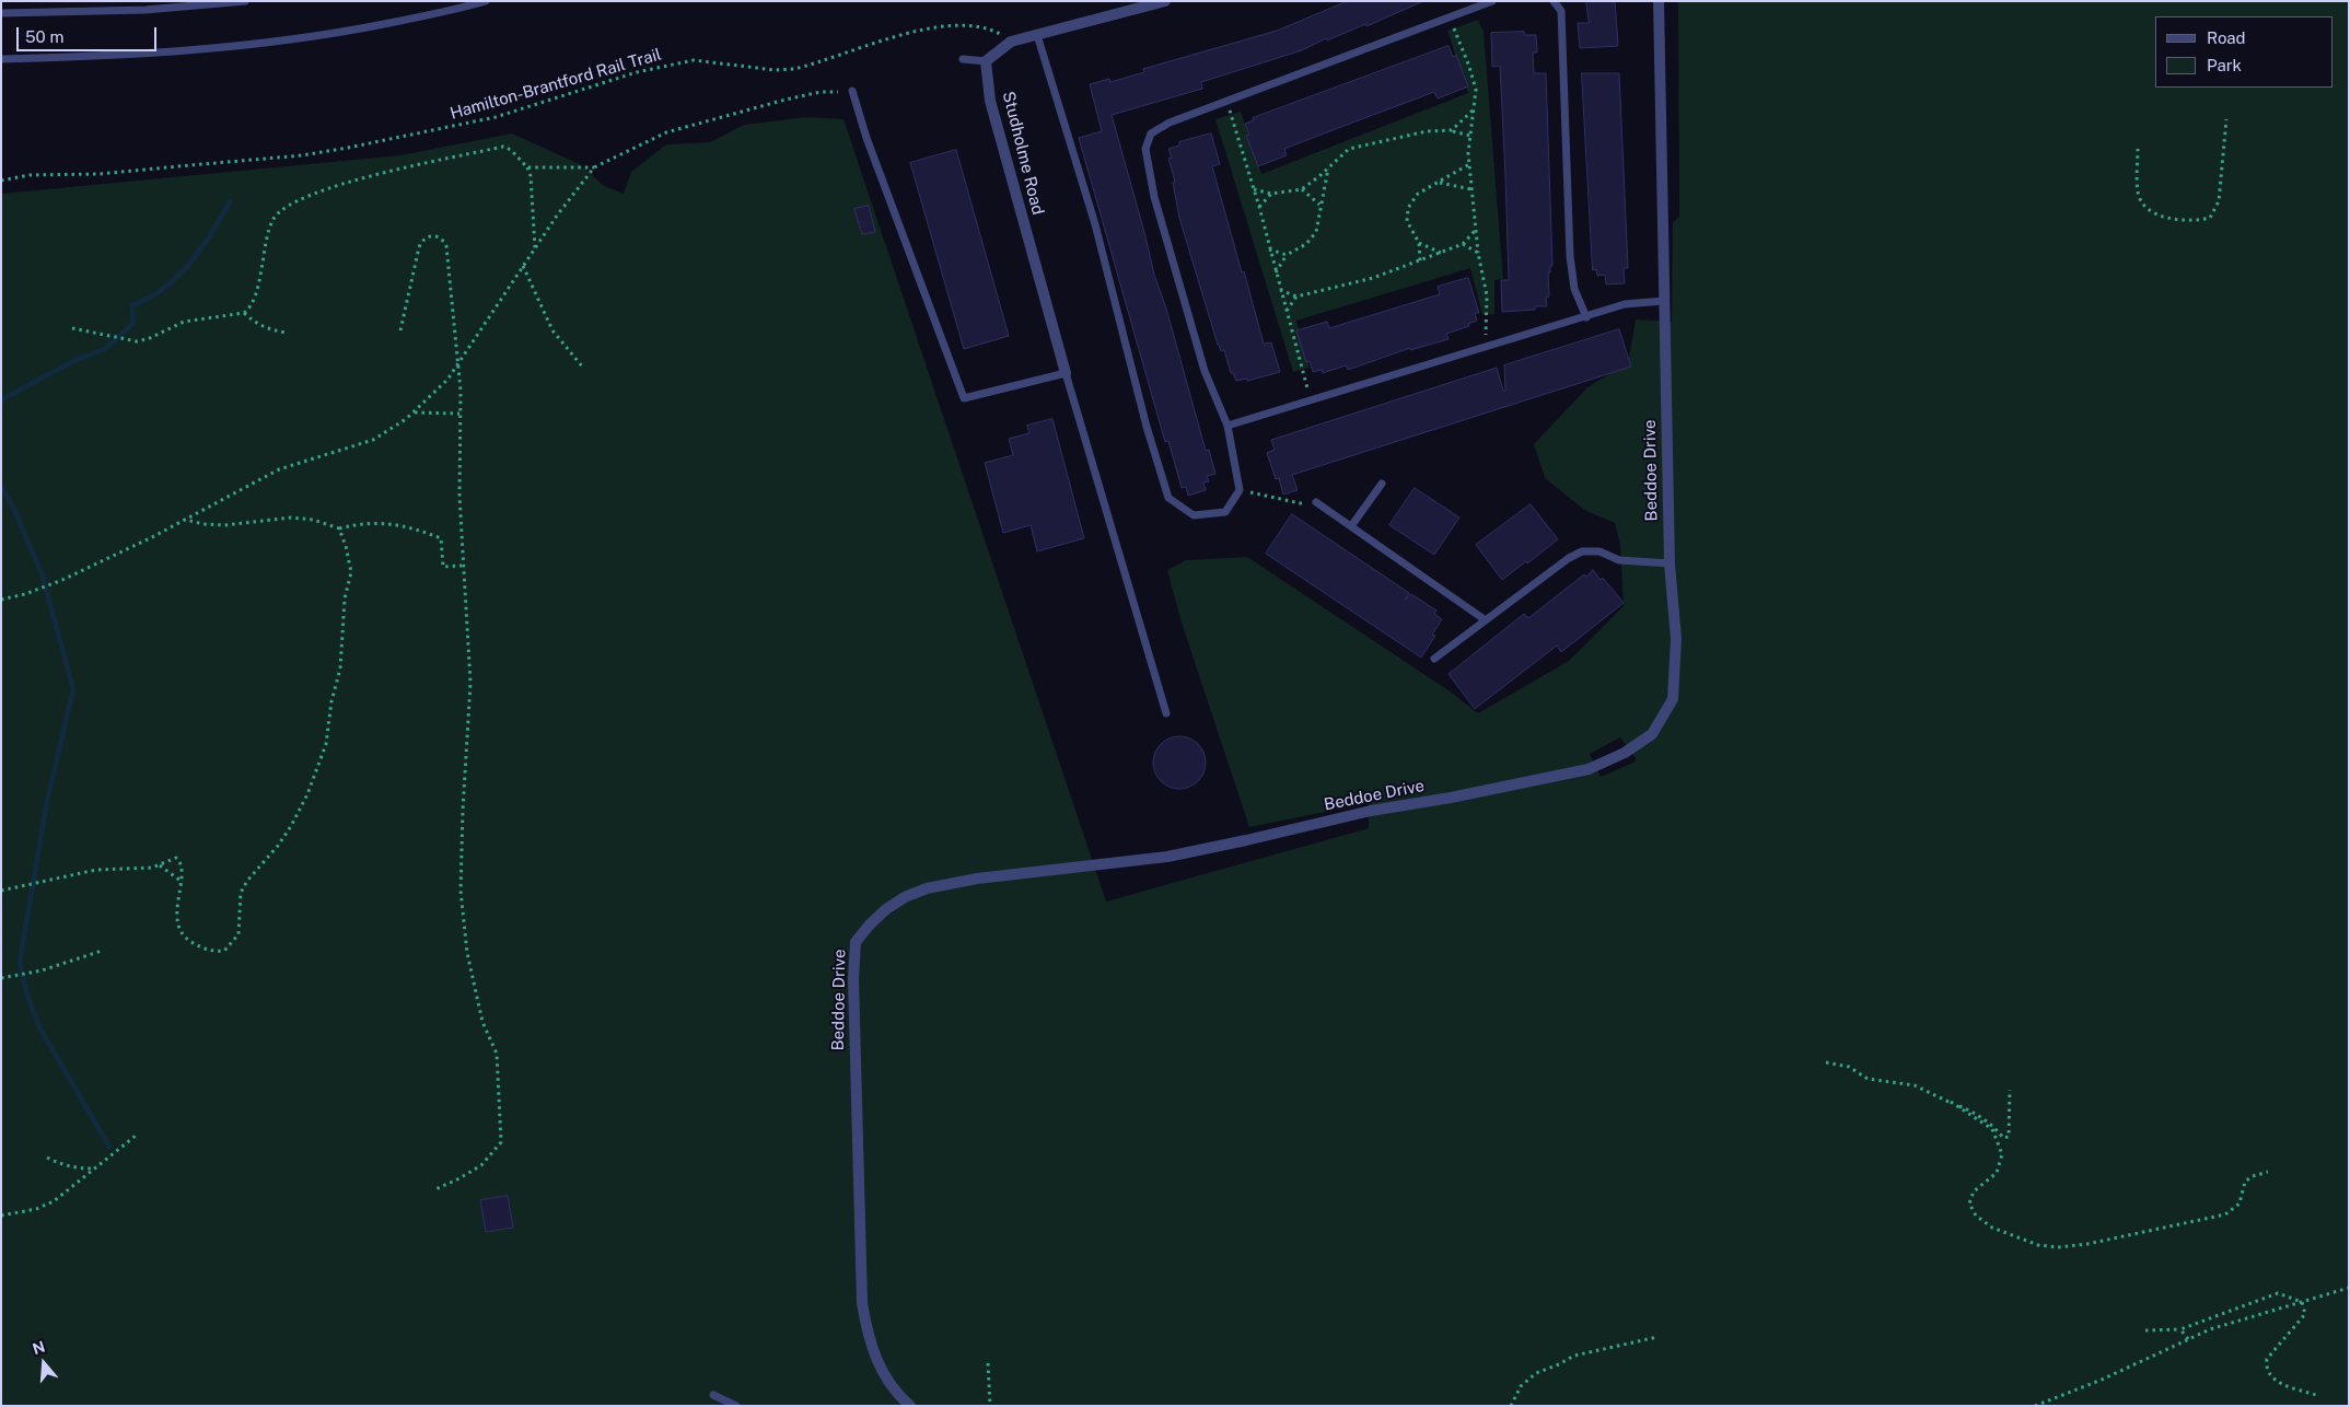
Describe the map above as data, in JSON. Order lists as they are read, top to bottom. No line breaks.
{"streets":{"street":["Studholme Road","Beddoe Drive"],"path":["Hamilton-Brantford Rail Trail"]},"legend":["Road","Park"],"scale_bar":"50 m","north":"top"}
